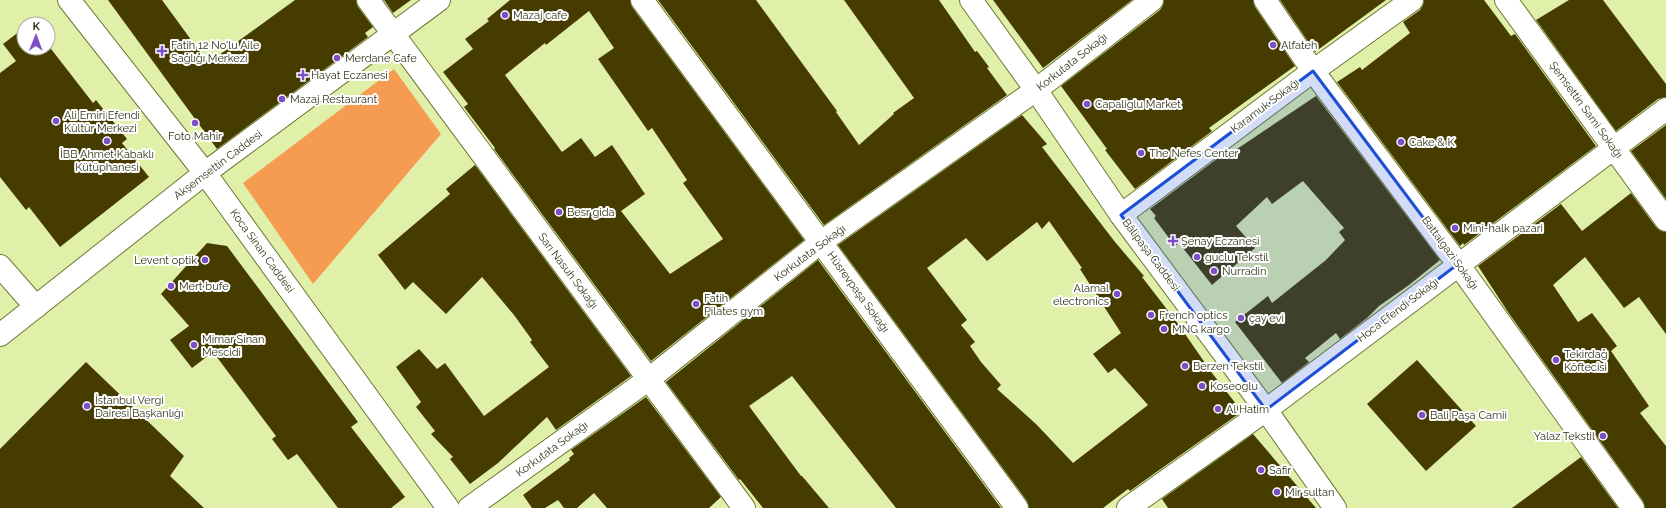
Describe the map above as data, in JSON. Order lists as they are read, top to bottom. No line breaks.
{"streets":{"street":["Korkutata Sokağı","Karamuk Sokağı","Şemsettin Sami Sokağı","Akşemsettin Caddesi","Koca Sinan Caddesi","Battalgazi Sokağı","Bâlipaşa Caddesi","Sarı Nasuh Sokağı","Hüsrevpaşa Sokağı","Hoca Efendi Sokağı"]},"crossings":[["Korkutata Sokağı","Bâlipaşa Caddesi"],["Korkutata Sokağı","Sarı Nasuh Sokağı"],["Korkutata Sokağı","Hüsrevpaşa Sokağı"],["Karamuk Sokağı","Battalgazi Sokağı"],["Karamuk Sokağı","Bâlipaşa Caddesi"],["Şemsettin Sami Sokağı","Hoca Efendi Sokağı"],["Akşemsettin Caddesi","Koca Sinan Caddesi"],["Akşemsettin Caddesi","Sarı Nasuh Sokağı"],["Battalgazi Sokağı","Hoca Efendi Sokağı"],["Bâlipaşa Caddesi","Hoca Efendi Sokağı"]],"places":{"other":["Mazaj cafe","Alfateh","Merdane Cafe","Mazaj Restaurant","Capaliglu Market","Ali Emiri Efendi Kültür Merkezi","Foto Mahir","İBB Ahmet Kabaklı Kütüphanesi","Cake & K","The Nefes Center","Besr gida","Mini-halk pazari","guclu Tekstil","Levent optik","Nurradin","Mert bufe","Alamal electronics","Fatih Pilates gym","French optics","çay evi","MNG kargo","Mimar Sinan Mescidi","Tekirdağ Köftecisi","Berzen Tekstil","Koseoglu","İstanbul Vergi Dairesi Başkanlığı","Al Hatim","Bali Paşa Camii","Yalaz Tekstil","Safir","Mir sultan"],"health":["Fatih 12 No'lu Aile Sağlığı Merkezi","Hayat Eczanesi","Şenay Eczanesi"]},"north":"top"}
